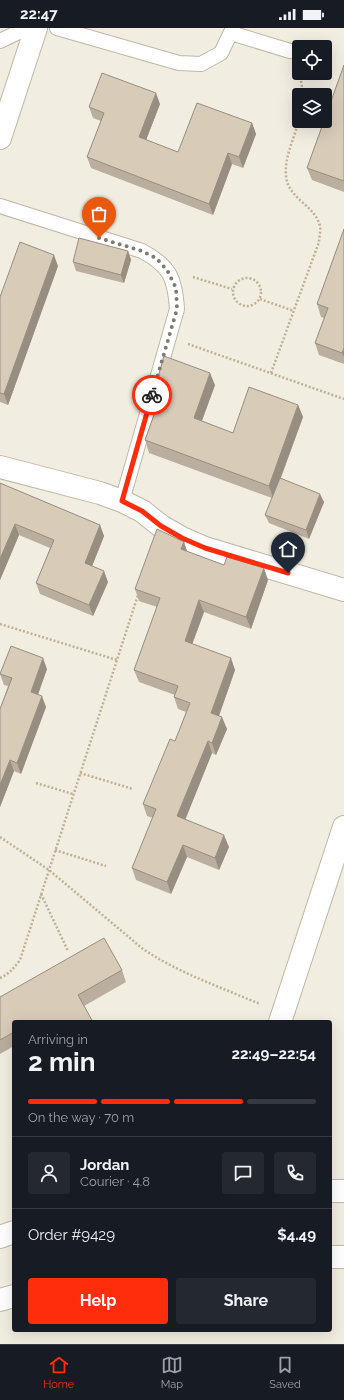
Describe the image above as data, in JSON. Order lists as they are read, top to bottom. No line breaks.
{"page":{"status":"22:47","heading":["2 min","Arriving in","22:49–22:54"],"panel":["Jordan","Courier · 4.8","Order #9429","$4.49"],"bar":"On the way · 70 m","buttons":["Help","Share"],"tabs":["Home","Map","Saved"]}}
